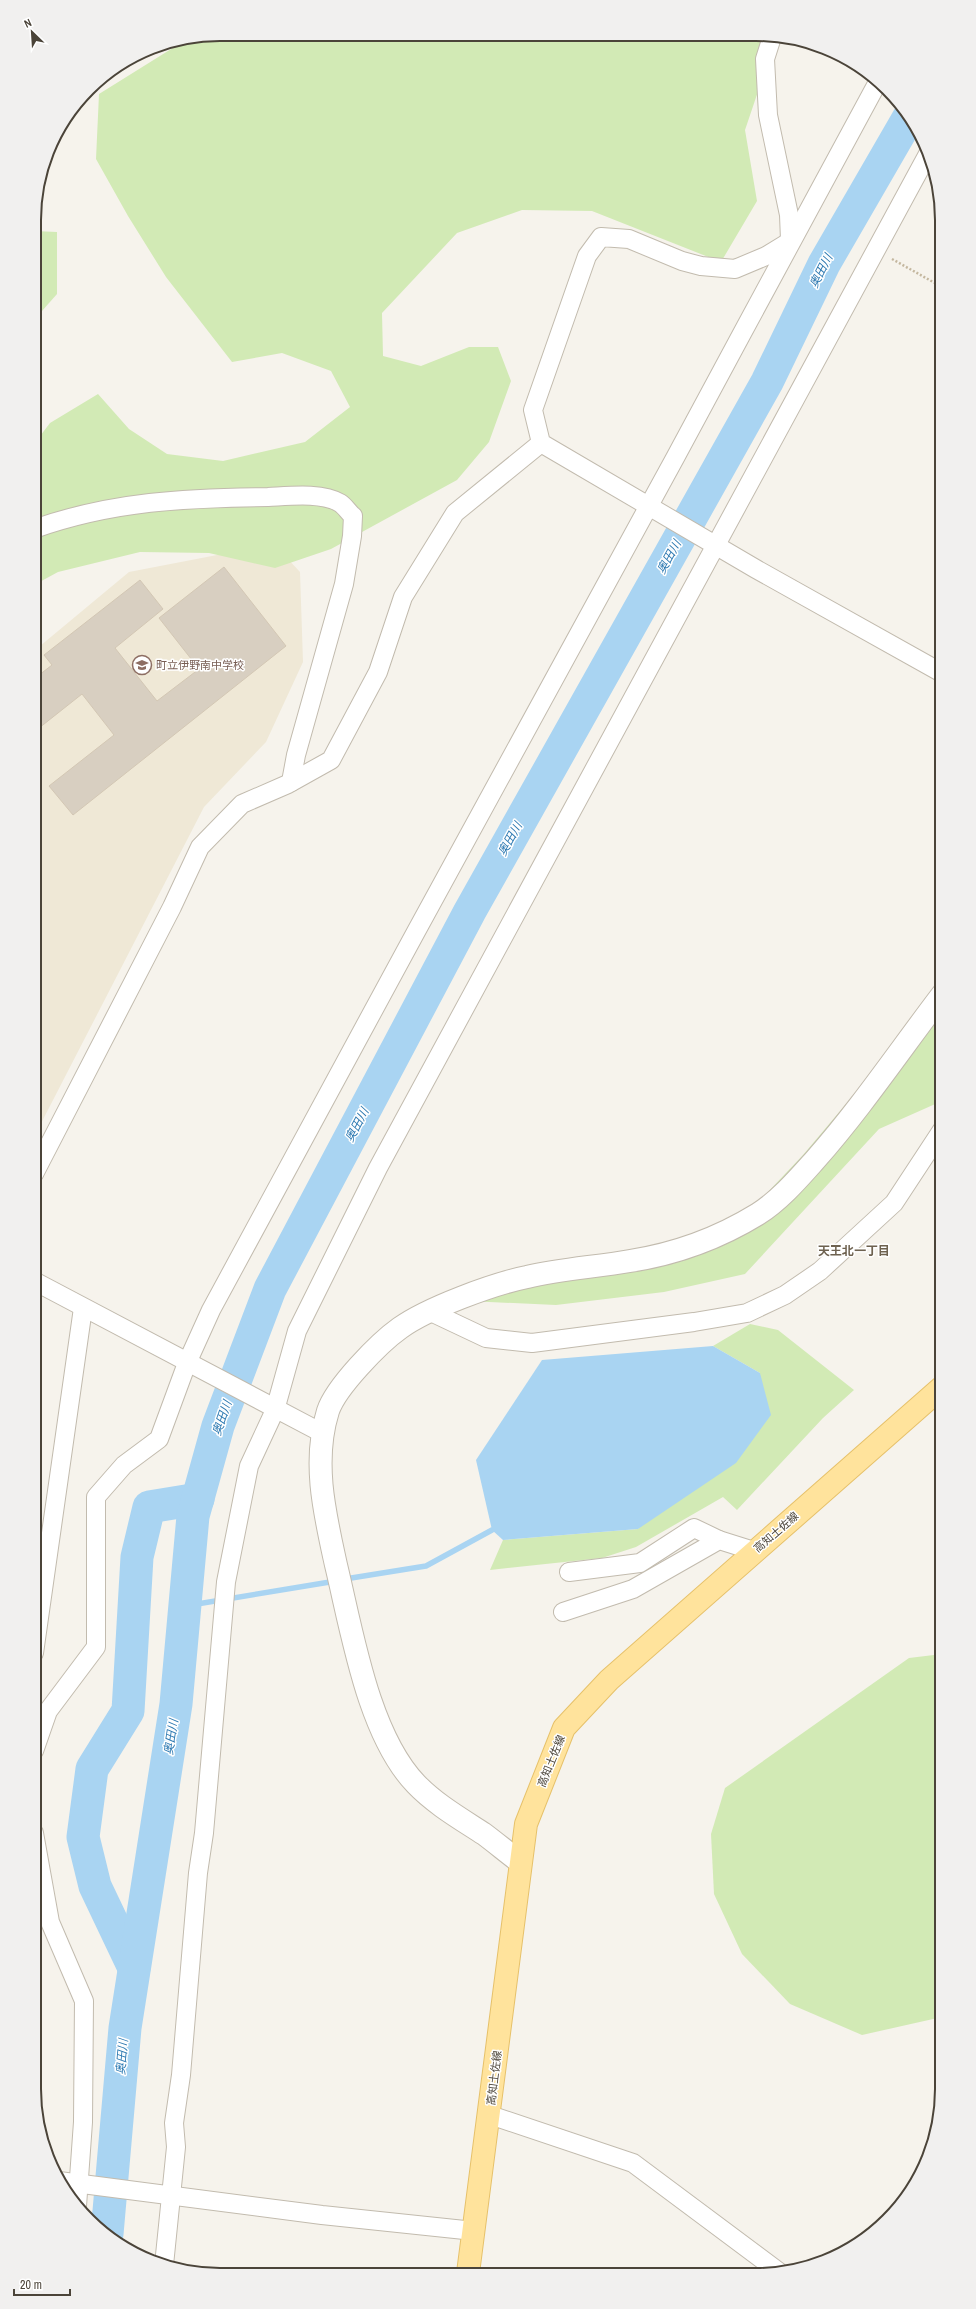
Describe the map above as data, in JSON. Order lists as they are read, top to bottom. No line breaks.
{"streets":{"main road":["高知土佐線"]},"districts":["天王北一丁目"],"water":["奥田川"],"places":{"school or university":["町立伊野南中学校"]},"scale_bar":"20 m","north":"top left"}
